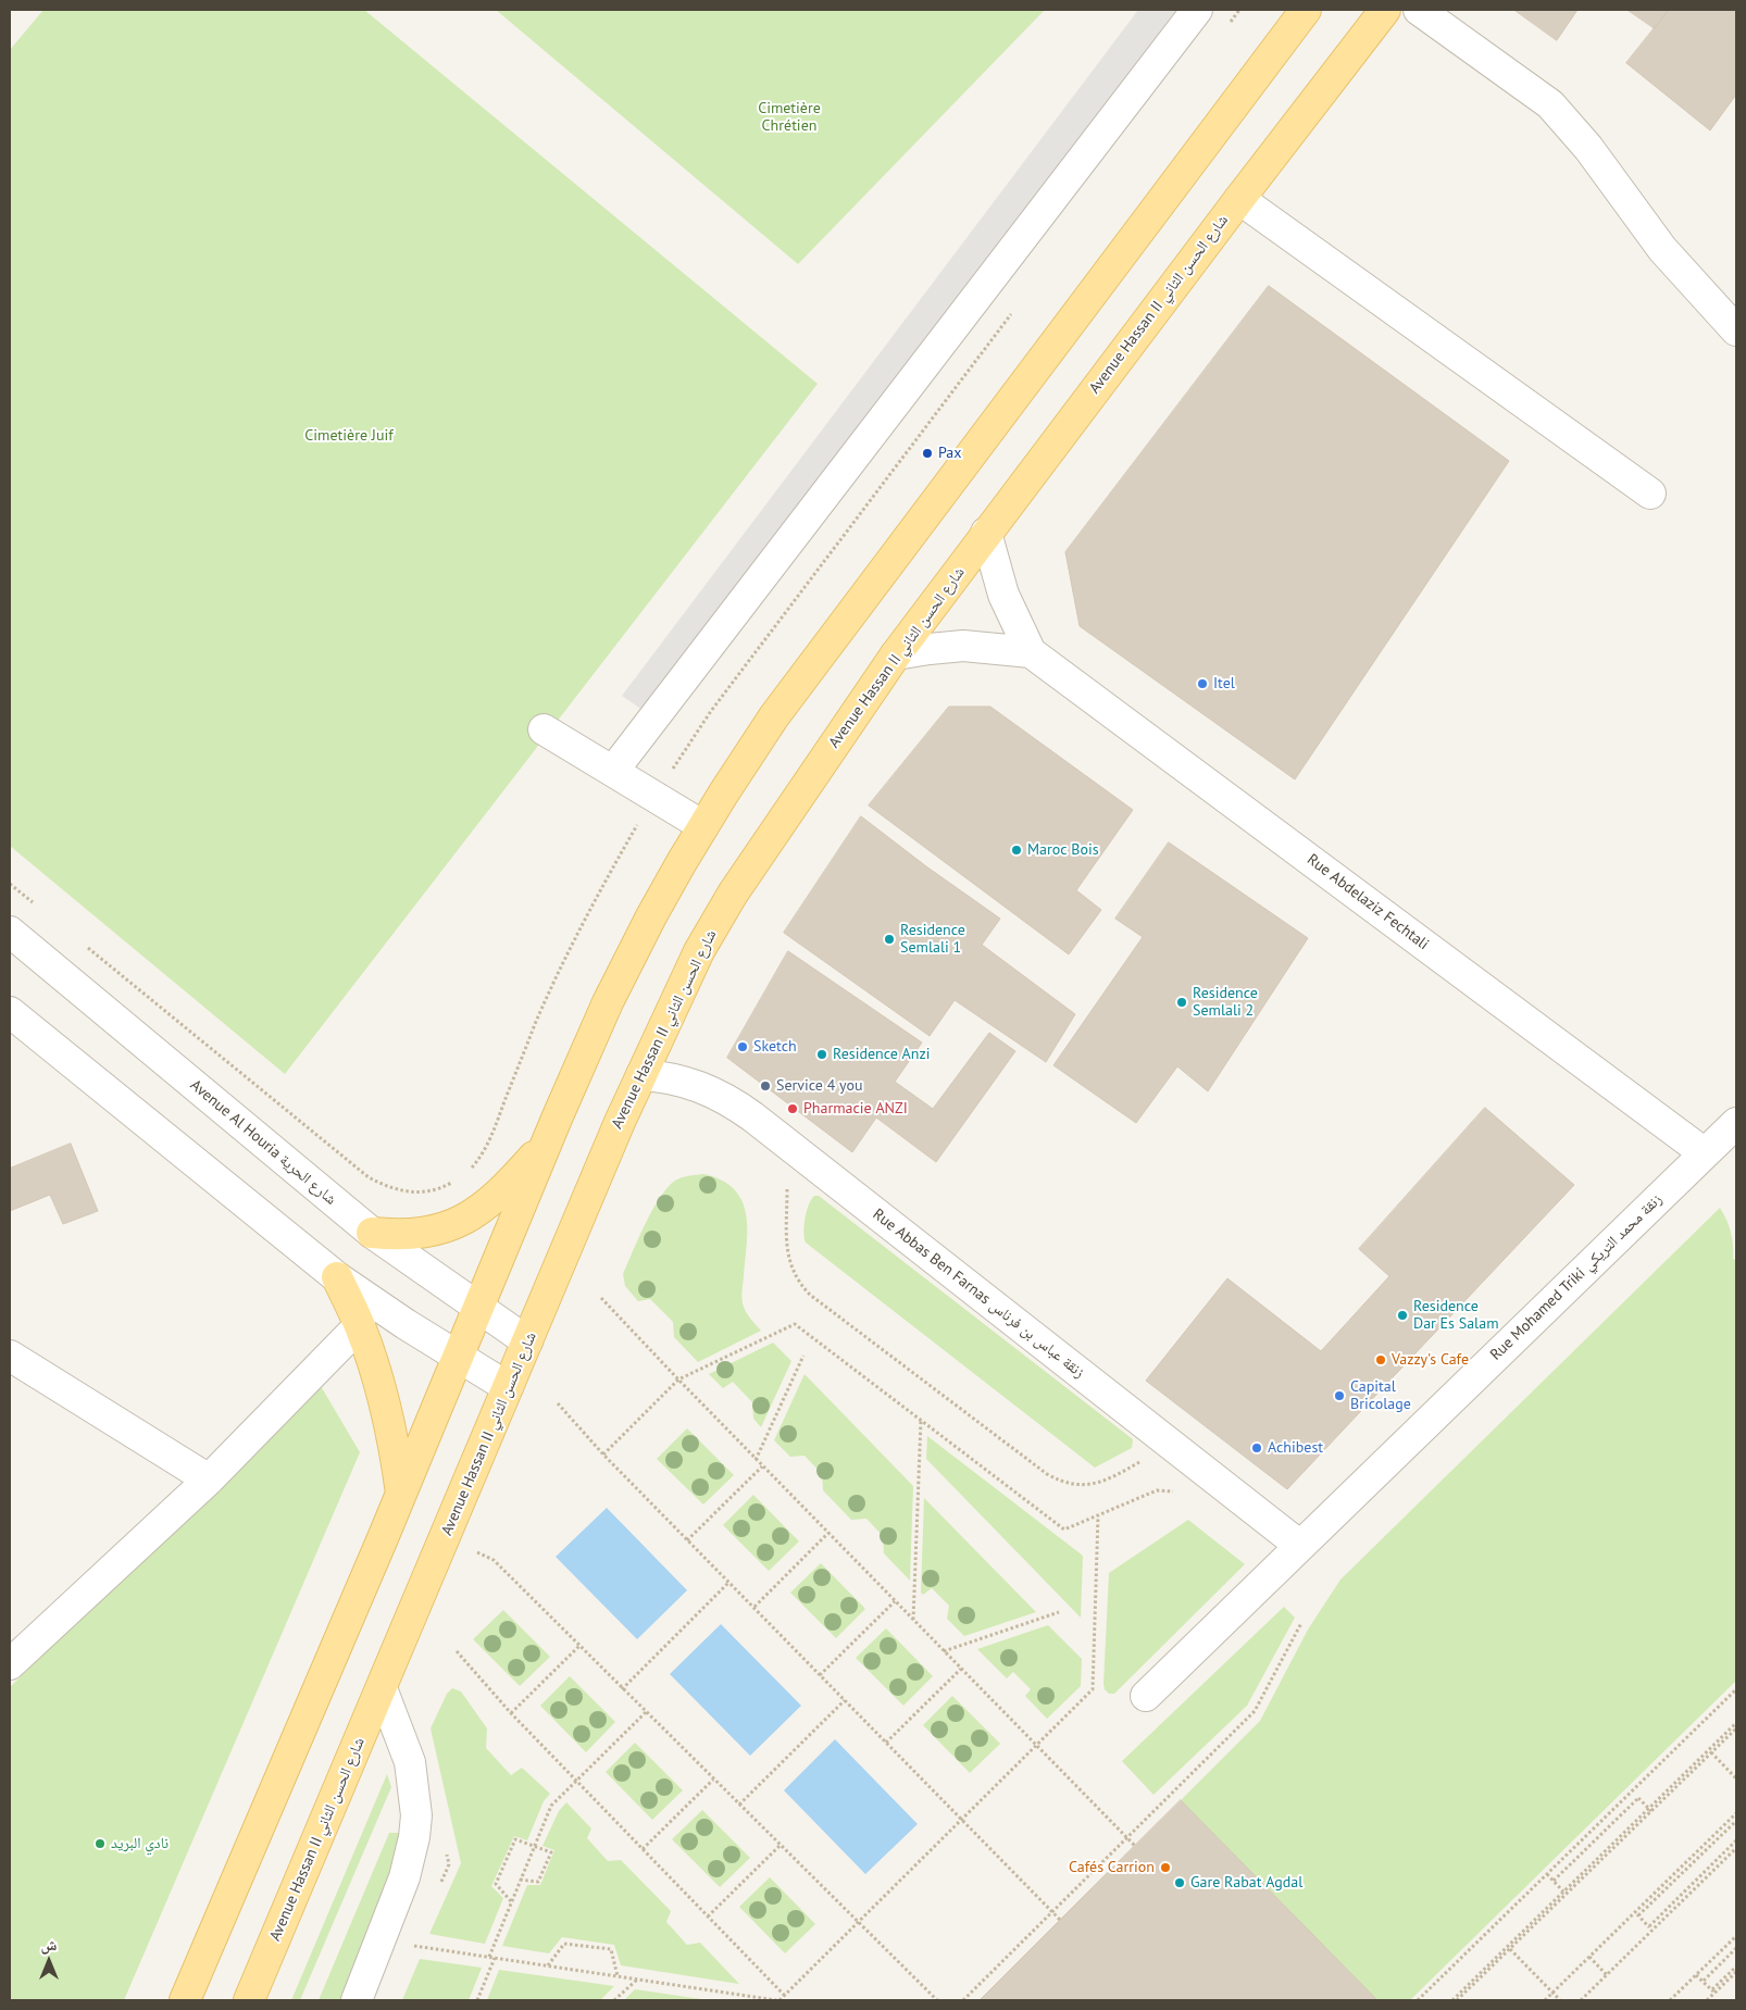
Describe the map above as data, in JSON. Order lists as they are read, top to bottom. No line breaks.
{"streets":{"main road":["Avenue Hassan II شارع الحسن الثاني"],"street":["Rue Abdelaziz Fechtali","Avenue Al Houria شارع الحرية","Rue Mohamed Triki زنقة محمد التريكي","Rue Abbas Ben Farnas زنقة عباس بن فرناس"]},"crossings":[["Avenue Hassan II شارع الحسن الثاني","Avenue Al Houria شارع الحرية"],["Avenue Hassan II شارع الحسن الثاني","Rue Abbas Ben Farnas زنقة عباس بن فرناس"],["Rue Abdelaziz Fechtali","Rue Mohamed Triki زنقة محمد التريكي"],["Rue Mohamed Triki زنقة محمد التريكي","Rue Abbas Ben Farnas زنقة عباس بن فرناس"]],"parks":["Cimetière Chrétien","Cimetière Juif"],"places":["Pax","Itel","Maroc Bois","Residence Semlali 1","Residence Semlali 2","Sketch","Residence Anzi","Service 4 you","Pharmacie ANZI","Residence Dar Es Salam","Vazzy's Cafe","Capital Bricolage","Achibest","نادي البريد","Cafés Carrion","Gare Rabat Agdal"],"north":"top"}
